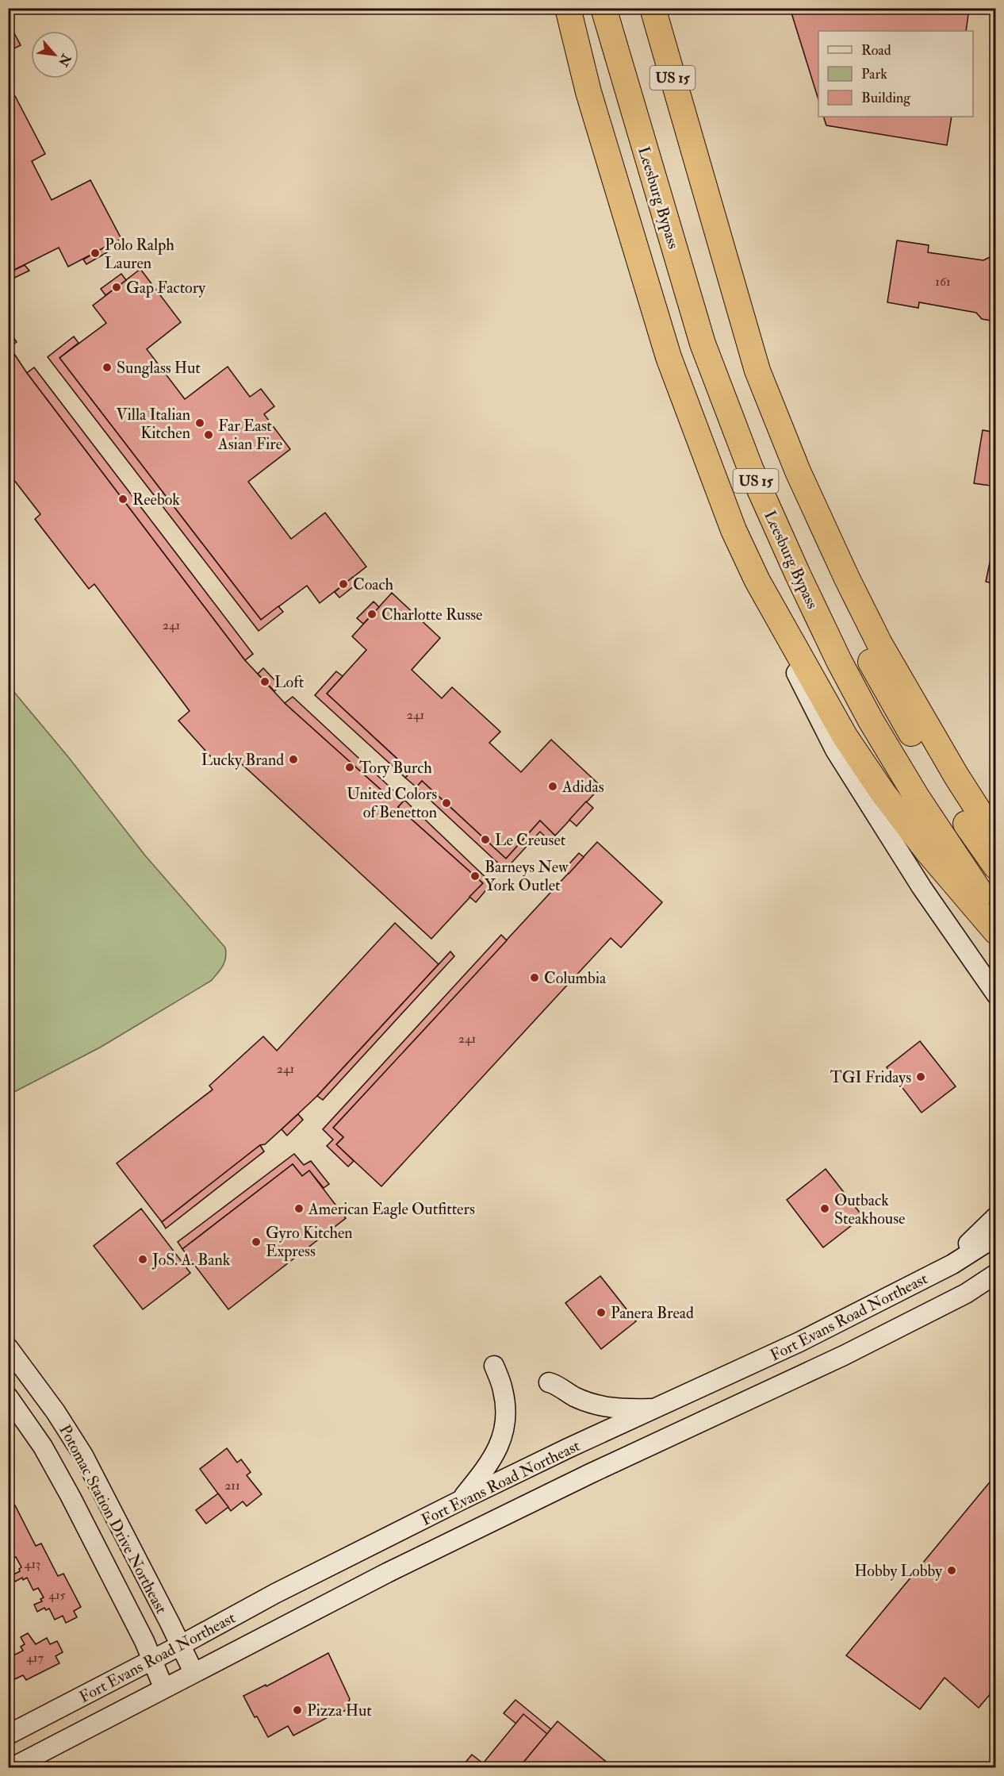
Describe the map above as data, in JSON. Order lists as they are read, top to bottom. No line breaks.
{"streets":{"highway":["US 15","Leesburg Bypass"],"main road":["Fort Evans Road Northeast","Potomac Station Drive Northeast"]},"crossings":[["Fort Evans Road Northeast","Potomac Station Drive Northeast"]],"places":["Polo Ralph Lauren","Gap Factory","Sunglass Hut","Villa Italian Kitchen","Far East Asian Fire","Reebok","Coach","Charlotte Russe","Loft","Lucky Brand","Tory Burch","Adidas","United Colors of Benetton","Le Creuset","Barneys New York Outlet","Columbia","TGI Fridays","American Eagle Outfitters","Outback Steakhouse","Gyro Kitchen Express","JoS. A. Bank","Panera Bread","Hobby Lobby","Pizza Hut"],"house_numbers":["161","241","241","241","241","211","413","415","417"],"legend":["Road","Park","Building"],"north":"bottom right"}
